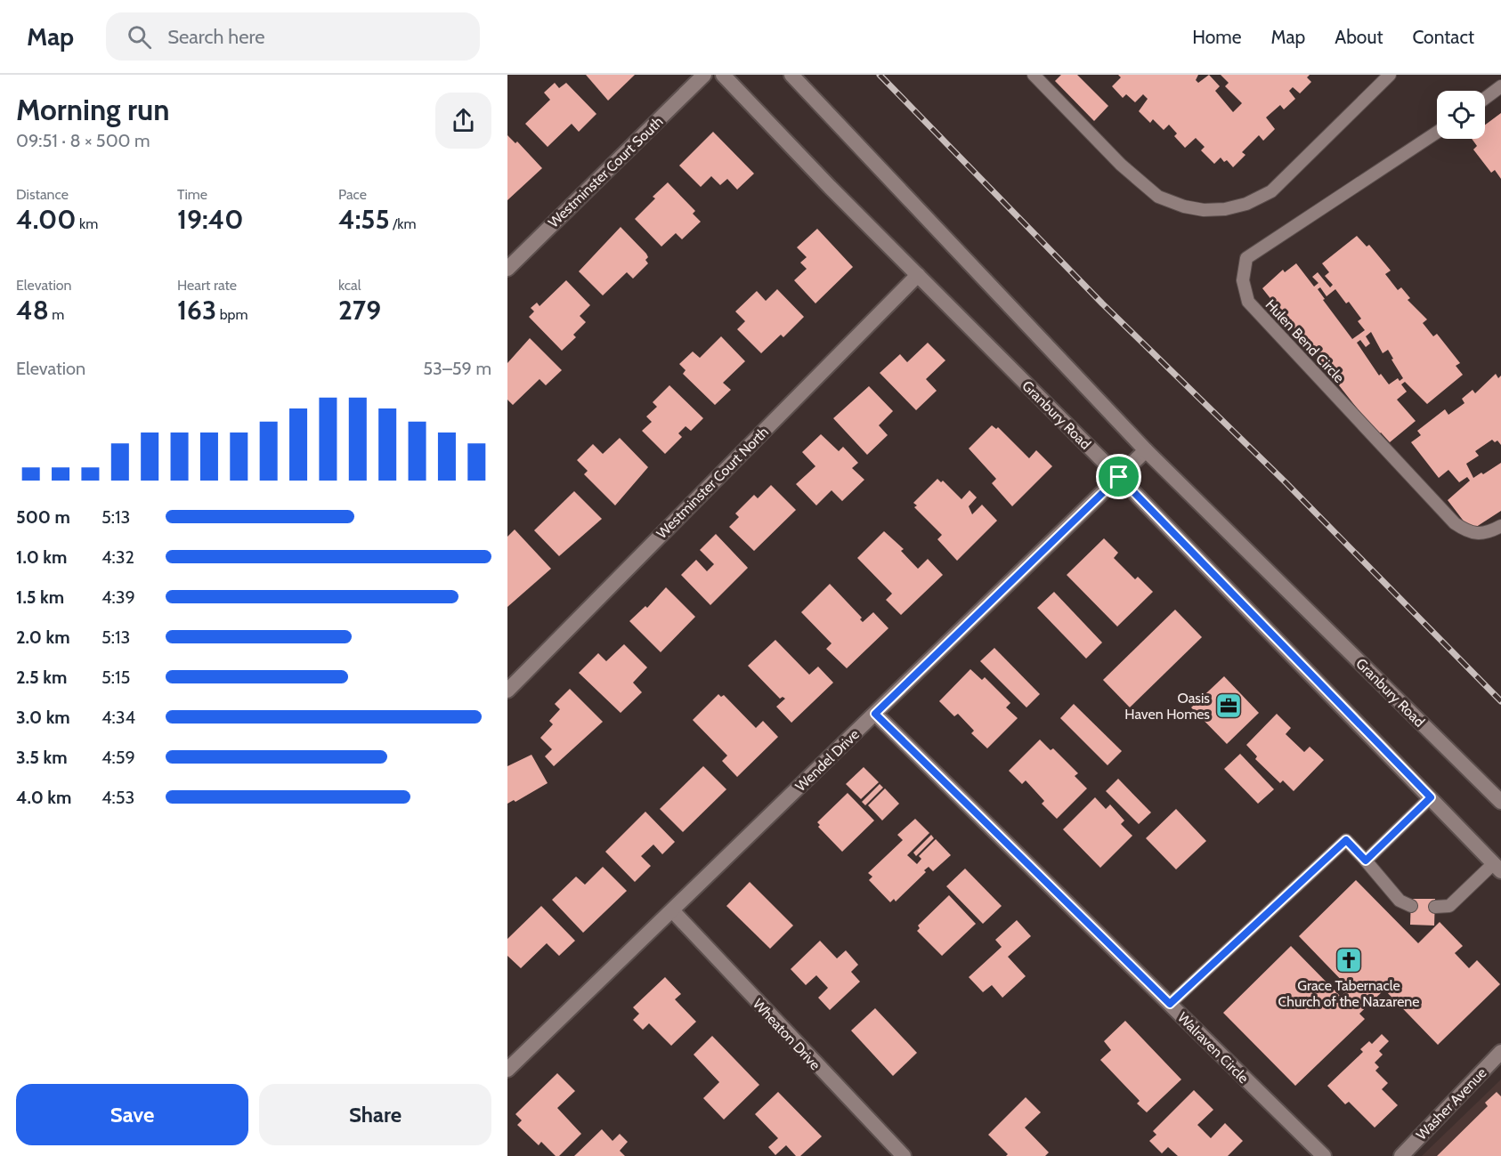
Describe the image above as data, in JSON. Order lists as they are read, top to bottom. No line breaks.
{"streets":{"street":["Westminster Court South","Granbury Road","Westminster Court North","Wendel Drive","Wheaton Drive","Walraven Circle","Washer Avenue"],"lane":["Hulen Bend Circle"]},"crossings":[["Granbury Road","Westminster Court North"],["Granbury Road","Wendel Drive"],["Wendel Drive","Wheaton Drive"],["Wendel Drive","Walraven Circle"]],"places":{"office":["Oasis Haven Homes"],"church":["Grace Tabernacle Church of the Nazarene"]},"page":{"header":"Map","search":"Search here","nav":["Home","Map","About","Contact"],"heading":["Morning run","09:51 · 8 × 500 m"],"stats":[["Distance","4.00 km"],["Time","19:40"],["Pace","4:55 /km"],["Elevation","48 m"],["Heart rate","163 bpm"],["kcal","279"]],"chart":["Elevation","53–59 m"],"list":[{"name":"500 m","note":"5:13"},{"name":"1.0 km","note":"4:32"},{"name":"1.5 km","note":"4:39"},{"name":"2.0 km","note":"5:13"},{"name":"2.5 km","note":"5:15"},{"name":"3.0 km","note":"4:34"},{"name":"3.5 km","note":"4:59"},{"name":"4.0 km","note":"4:53"}],"buttons":["Save","Share"]}}
